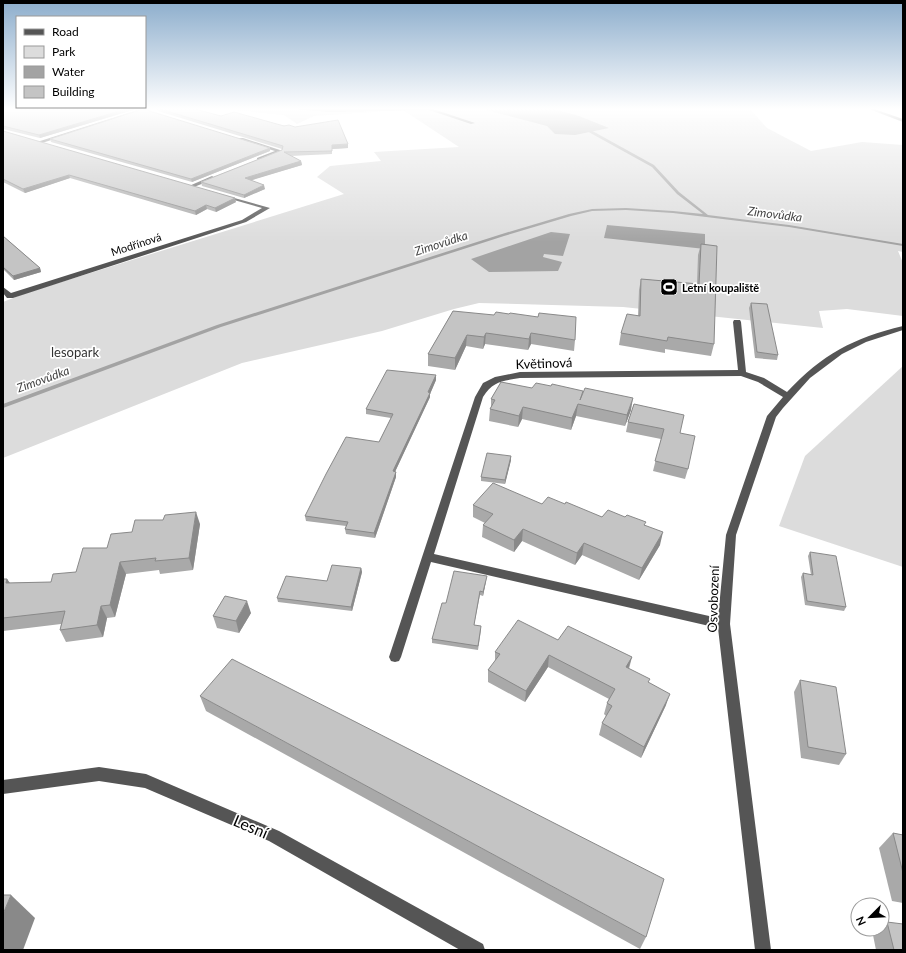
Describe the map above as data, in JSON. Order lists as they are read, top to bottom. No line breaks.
{"streets":{"street":["Modřínová","Květinová","Osvobození","Lesní"]},"crossings":[["Květinová","Osvobození"]],"water":["Zimovůdka"],"parks":["lesopark"],"places":{"sports":["Letní koupaliště"]},"legend":["Road","Park","Water","Building"],"north":"bottom left"}
